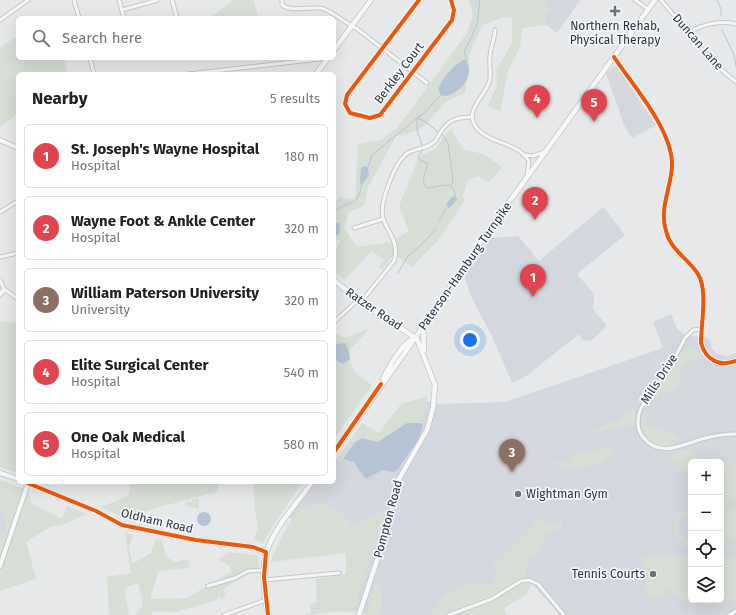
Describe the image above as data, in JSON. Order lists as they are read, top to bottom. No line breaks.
{"streets":{"main road":["Paterson-Hamburg Turnpike","Ratzer Road","Pompton Road"],"street":["Duncan Lane","Berkley Court","Mills Drive","Oldham Road"]},"crossings":[["Paterson-Hamburg Turnpike","Ratzer Road"],["Paterson-Hamburg Turnpike","Pompton Road"],["Ratzer Road","Pompton Road"]],"places":{"health":["Northern Rehab, Physical Therapy"],"other":["Wightman Gym","Tennis Courts"]},"page":{"search":"Search here","heading":["Nearby","5 results"],"pins":["4","5","2","1","3"],"list":[{"mark":"1","name":"St. Joseph's Wayne Hospital","note":"Hospital","value":"180 m"},{"mark":"2","name":"Wayne Foot & Ankle Center","note":"Hospital","value":"320 m"},{"mark":"3","name":"William Paterson University","note":"University","value":"320 m"},{"mark":"4","name":"Elite Surgical Center","note":"Hospital","value":"540 m"},{"mark":"5","name":"One Oak Medical","note":"Hospital","value":"580 m"}],"map_buttons":["+","−"]}}
